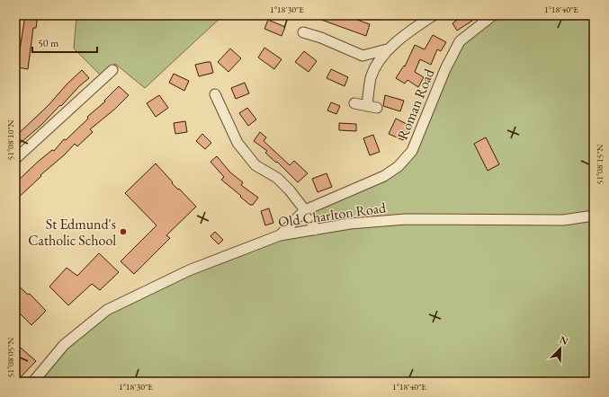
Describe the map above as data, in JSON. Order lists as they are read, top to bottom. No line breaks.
{"streets":{"street":["Roman Road","Old Charlton Road"]},"crossings":[["Roman Road","Old Charlton Road"]],"places":["St Edmund's Catholic School"],"scale_bar":"50 m","north":"top right","coordinates":["1°18'30\"E","1°18'40\"E","51°08'10\"N","51°08'15\"N","51°08'05\"N"]}
